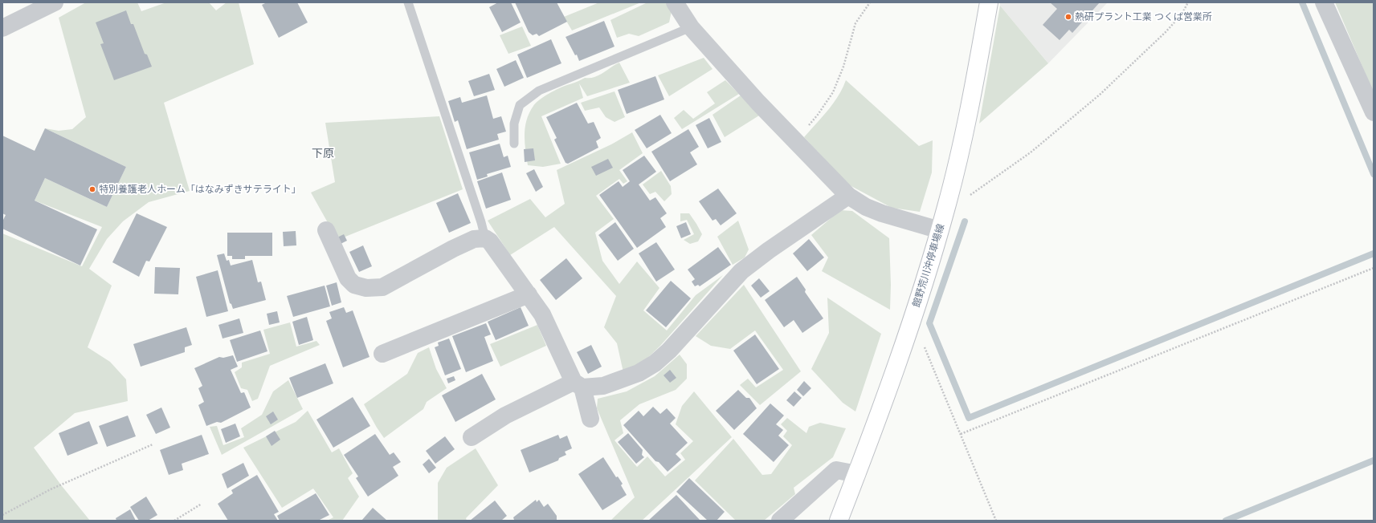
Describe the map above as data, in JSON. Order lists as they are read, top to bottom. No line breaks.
{"streets":{"main road":["館野荒川沖停車場線"]},"districts":["下原"],"places":["熱研プラント工業 つくば営業所","特別養護老人ホーム「はなみずきサテライト」"]}
